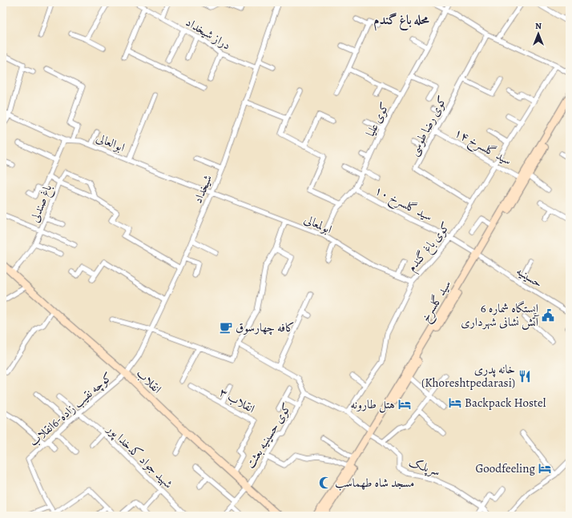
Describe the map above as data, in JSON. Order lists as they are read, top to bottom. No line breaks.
{"streets":{"main road":["سید گلسرخ","انقلاب"],"street":["دراز شیخداد","کوی علیا","کوی رضا طوسی","ابوالعالی","سید گلسرخ ۱۴","شیخداد","باغ صندلی","سید گلسرخ ۱۰","ابولمعالی","کوی باغ گندم","حسینیه","انقلاب ۳","کوچه نقیب زاده-6انقلاب","کوی حسینیه بعثت","شهید جواد کدخدا پور","سرپلک"]},"crossings":[["دراز شیخداد","شیخداد"],["کوی علیا","سید گلسرخ ۱۰"],["کوی علیا","ابولمعالی"],["کوی رضا طوسی","سید گلسرخ ۱۴"],["کوی رضا طوسی","کوی باغ گندم"],["ابوالعالی","شیخداد"],["ابوالعالی","باغ صندلی"],["ابوالعالی","ابولمعالی"],["سید گلسرخ ۱۴","کوی باغ گندم"],["سید گلسرخ ۱۴","سید گلسرخ"],["شیخداد","ابولمعالی"],["شیخداد","انقلاب"],["شیخداد","کوچه نقیب زاده-6انقلاب"],["باغ صندلی","انقلاب"],["سید گلسرخ ۱۰","کوی باغ گندم"],["سید گلسرخ ۱۰","حسینیه"],["سید گلسرخ ۱۰","سید گلسرخ"],["ابولمعالی","کوی باغ گندم"],["کوی باغ گندم","سرپلک"],["حسینیه","سید گلسرخ"],["سید گلسرخ","سرپلک"],["انقلاب","انقلاب ۳"],["انقلاب","کوچه نقیب زاده-6انقلاب"],["انقلاب","کوی حسینیه بعثت"],["کوچه نقیب زاده-6انقلاب","شهید جواد کدخدا پور"],["کوی حسینیه بعثت","سرپلک"]],"districts":["محله باغ گندم"],"places":{"public building":["ایستگاه شماره 6 آتش نشانی شهرداری"],"cafe":["کافه چهارسوق"],"restaurant":["خانه پدری (Khoreshtpedarasi)"],"hotel":["Backpack Hostel","هتل طارونه","Goodfeeling"],"mosque":["مسجد شاه طهماسب"]},"north":"top"}
